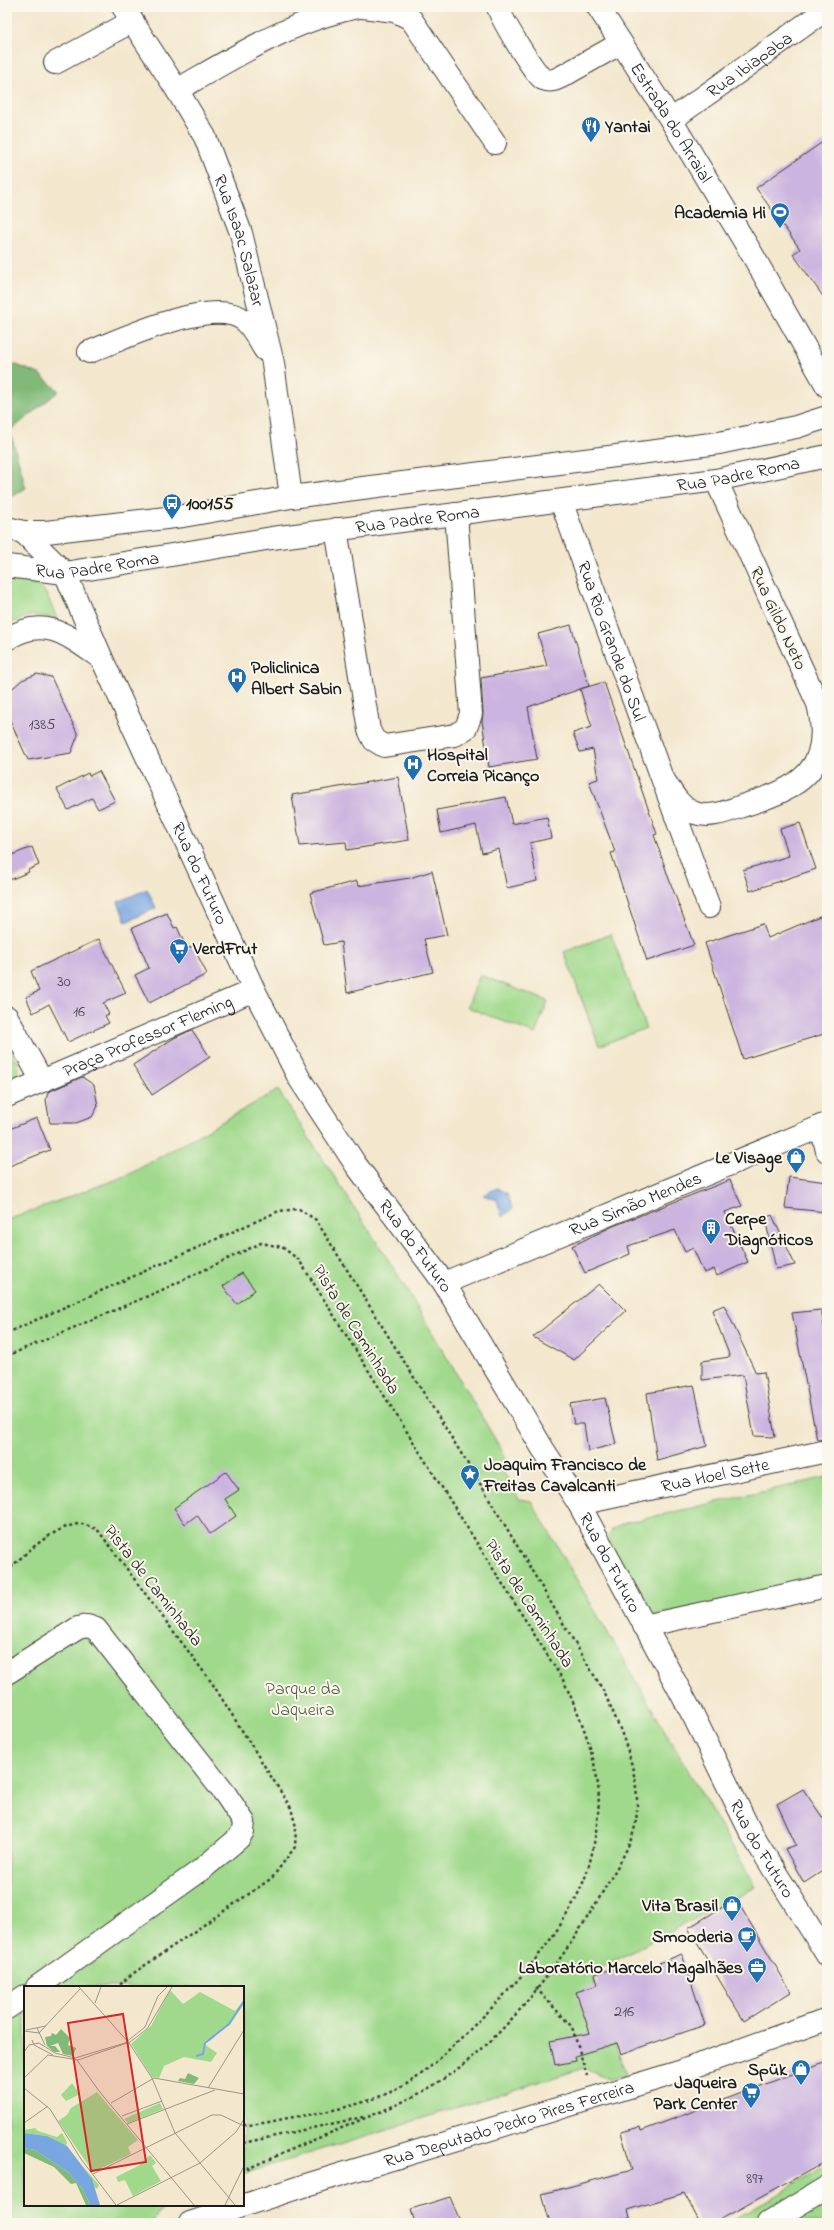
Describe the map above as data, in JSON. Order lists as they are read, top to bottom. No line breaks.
{"streets":{"street":["Rua Ibiapaba","Estrada do Arraial","Rua Isaac Salazar","Rua Padre Roma","Rua Gildo Neto","Rua Rio Grande do Sul","Rua do Futuro","Praça Professor Fleming","Rua Simão Mendes","Rua Hoel Sette","Rua Deputado Pedro Pires Ferreira"],"path":["Pista de Caminhada"]},"crossings":[["Rua Ibiapaba","Estrada do Arraial"],["Rua Isaac Salazar","Rua Padre Roma"],["Rua Padre Roma","Rua Gildo Neto"],["Rua Padre Roma","Rua Rio Grande do Sul"],["Rua Padre Roma","Rua do Futuro"],["Rua Gildo Neto","Rua Rio Grande do Sul"],["Rua do Futuro","Praça Professor Fleming"],["Rua do Futuro","Rua Simão Mendes"],["Rua do Futuro","Rua Hoel Sette"]],"parks":["Parque da Jaqueira"],"places":{"restaurant":["Yantai"],"sports":["Academia Hi"],"bus stop":["100155"],"hospital":["Policlinica Albert Sabin","Hospital Correia Picanço"],"supermarket":["VerdFrut","Jaqueira Park Center"],"shop":["Le Visage","Vita Brasil","Spük"],"building":["Cerpe Diagnóticos"],"place":["Joaquim Francisco de Freitas Cavalcanti"],"cafe":["Smooderia"],"office":["Laboratório Marcelo Magalhães"]},"house_numbers":["1385","30","16","216","897"]}
